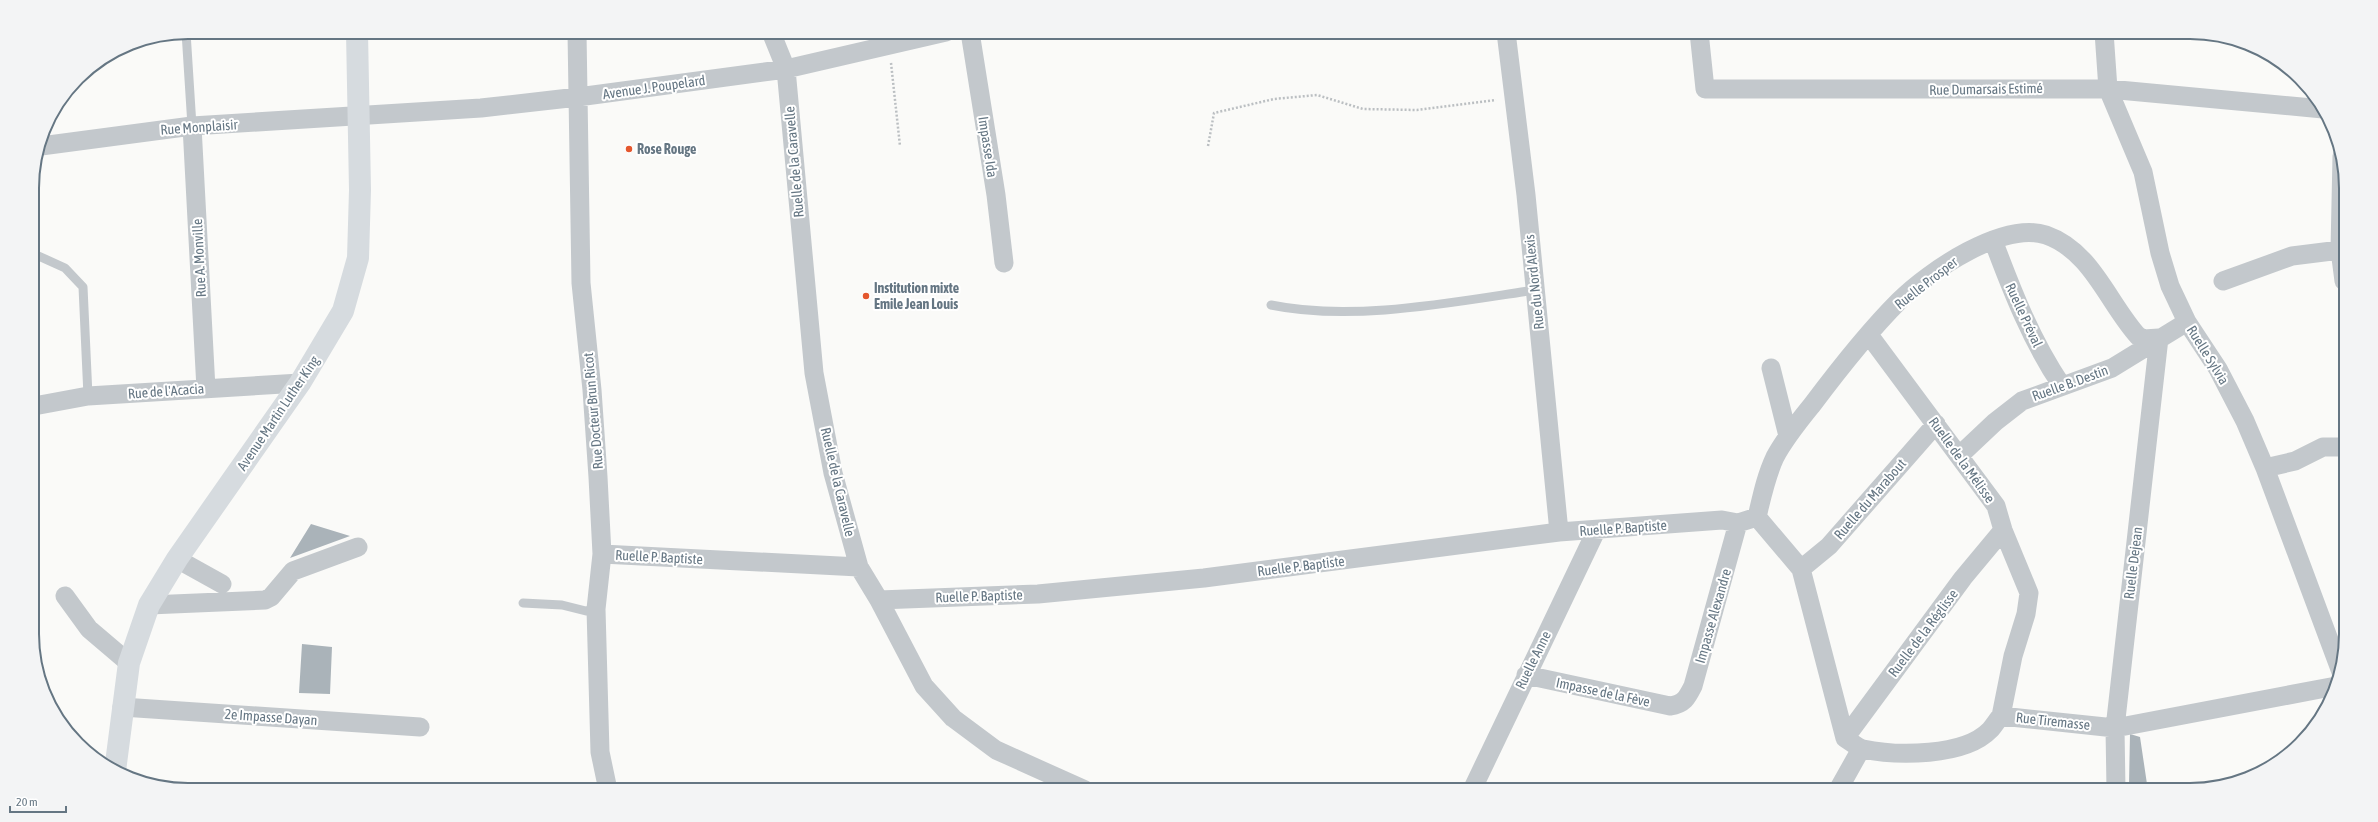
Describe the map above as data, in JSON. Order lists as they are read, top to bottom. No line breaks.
{"streets":{"main road":["Avenue Martin Luther King"],"street":["Avenue J. Poupelard","Rue Dumarsais Estimé","Rue Monplaisir","Impasse Ida","Ruelle de la Caravelle","Rue A. Monville","Rue du Nord Alexis","Ruelle Prosper","Ruelle Préval","Ruelle Sylvia","Ruelle B. Destin","Rue de l'Acacia","Rue Docteur Brun Ricot","Ruelle de la Mélisse","Ruelle du Marabout","Ruelle P. Baptiste","Ruelle Dejean","Impasse Alexandre","Ruelle de la Réglisse","Ruelle Anne","Impasse de la Fève","2e Impasse Dayan","Rue Tiremasse"]},"crossings":[["Avenue J. Poupelard","Rue Monplaisir"],["Avenue J. Poupelard","Ruelle de la Caravelle"],["Avenue J. Poupelard","Rue Docteur Brun Ricot"],["Avenue J. Poupelard","Avenue Martin Luther King"],["Rue Dumarsais Estimé","Ruelle Sylvia"],["Rue Monplaisir","Rue A. Monville"],["Rue Monplaisir","Avenue Martin Luther King"],["Ruelle de la Caravelle","Ruelle P. Baptiste"],["Rue A. Monville","Rue de l'Acacia"],["Rue du Nord Alexis","Ruelle P. Baptiste"],["Ruelle Prosper","Ruelle Préval"],["Ruelle Prosper","Ruelle B. Destin"],["Ruelle Prosper","Ruelle de la Mélisse"],["Ruelle Prosper","Ruelle Dejean"],["Ruelle Préval","Ruelle B. Destin"],["Ruelle Sylvia","Ruelle B. Destin"],["Ruelle B. Destin","Ruelle de la Mélisse"],["Ruelle B. Destin","Ruelle Dejean"],["Rue de l'Acacia","Avenue Martin Luther King"],["Rue Docteur Brun Ricot","Ruelle P. Baptiste"],["Avenue Martin Luther King","2e Impasse Dayan"],["Ruelle de la Mélisse","Ruelle du Marabout"],["Ruelle de la Mélisse","Ruelle de la Réglisse"],["Ruelle de la Mélisse","Rue Tiremasse"],["Ruelle P. Baptiste","Impasse Alexandre"],["Ruelle P. Baptiste","Ruelle Anne"],["Ruelle Dejean","Rue Tiremasse"],["Impasse Alexandre","Impasse de la Fève"],["Ruelle de la Réglisse","Rue Tiremasse"],["Ruelle Anne","Impasse de la Fève"]],"places":["Rose Rouge","Institution mixte Emile Jean Louis"],"scale_bar":"20 m"}
